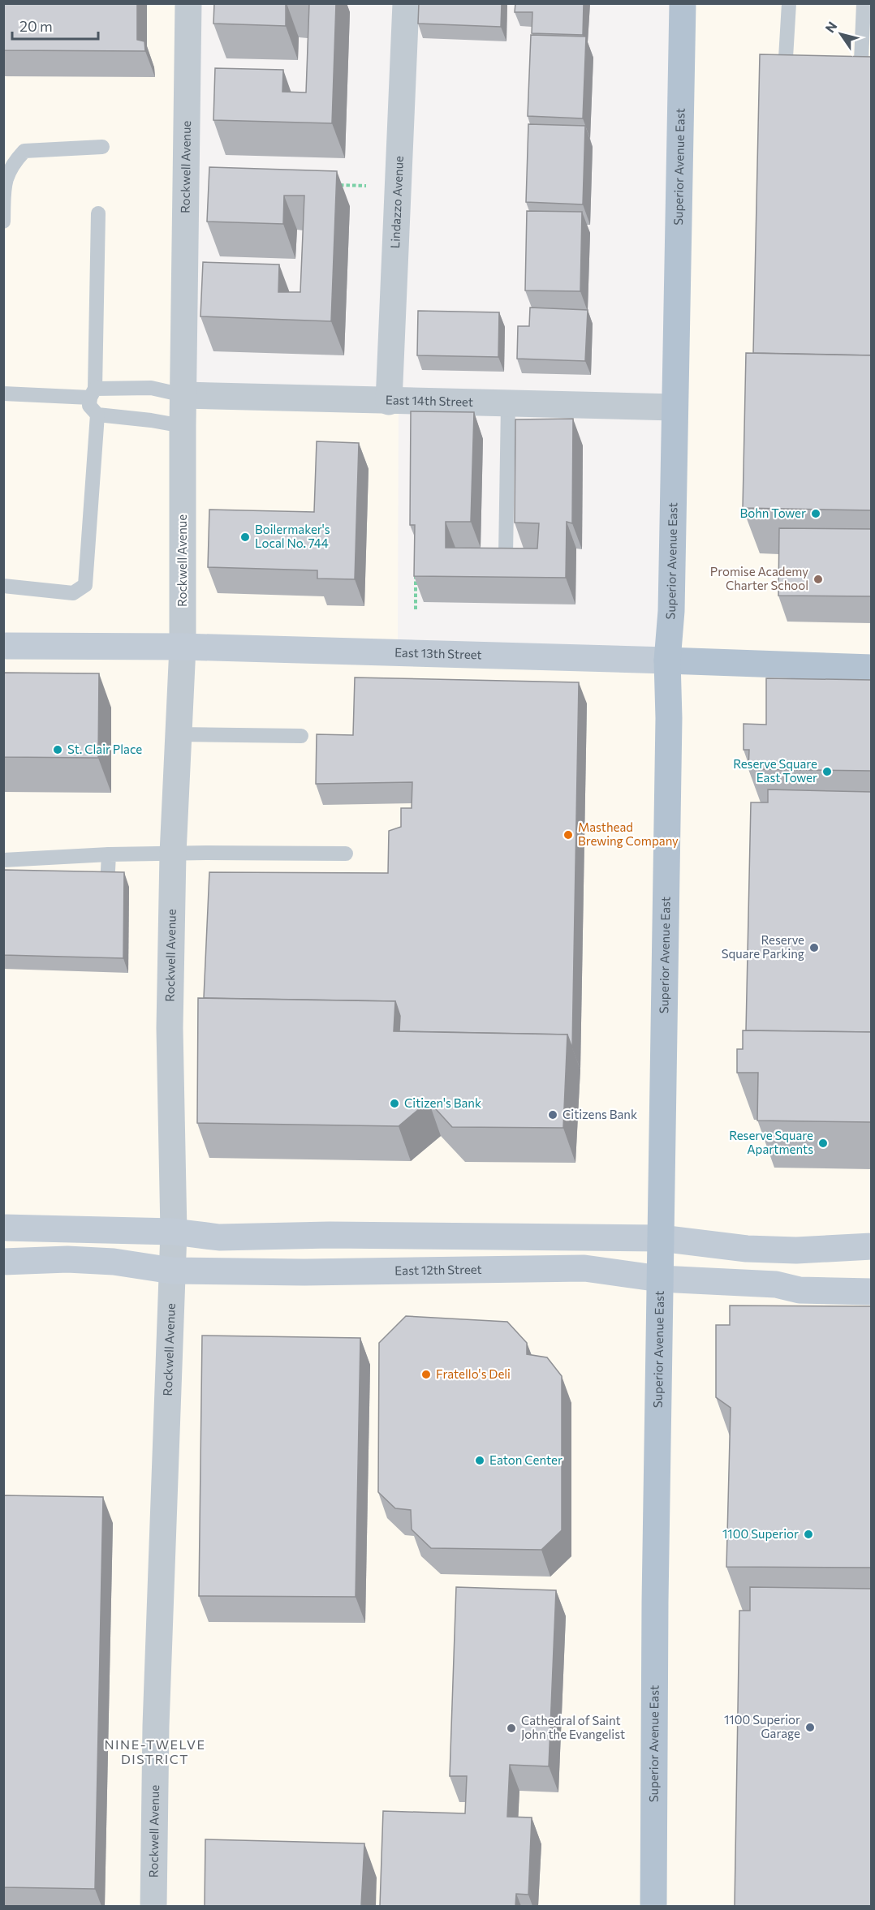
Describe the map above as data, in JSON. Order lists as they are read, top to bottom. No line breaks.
{"streets":{"main road":["Superior Avenue East","East 13th Street","East 12th Street"],"street":["Rockwell Avenue","Lindazzo Avenue","East 14th Street"]},"crossings":[["Rockwell Avenue","East 14th Street"],["Rockwell Avenue","East 13th Street"],["Rockwell Avenue","East 12th Street"],["Superior Avenue East","East 14th Street"],["Superior Avenue East","East 13th Street"],["Superior Avenue East","East 12th Street"],["Lindazzo Avenue","East 14th Street"]],"districts":["NINE-TWELVE DISTRICT"],"places":["Bohn Tower","Boilermaker's Local No. 744","Promise Academy Charter School","St. Clair Place","Reserve Square East Tower","Masthead Brewing Company","Reserve Square Parking","Citizen's Bank","Citizens Bank","Reserve Square Apartments","Fratello's Deli","Eaton Center","1100 Superior","1100 Superior Garage","Cathedral of Saint John the Evangelist"],"scale_bar":"20 m","north":"top left"}
